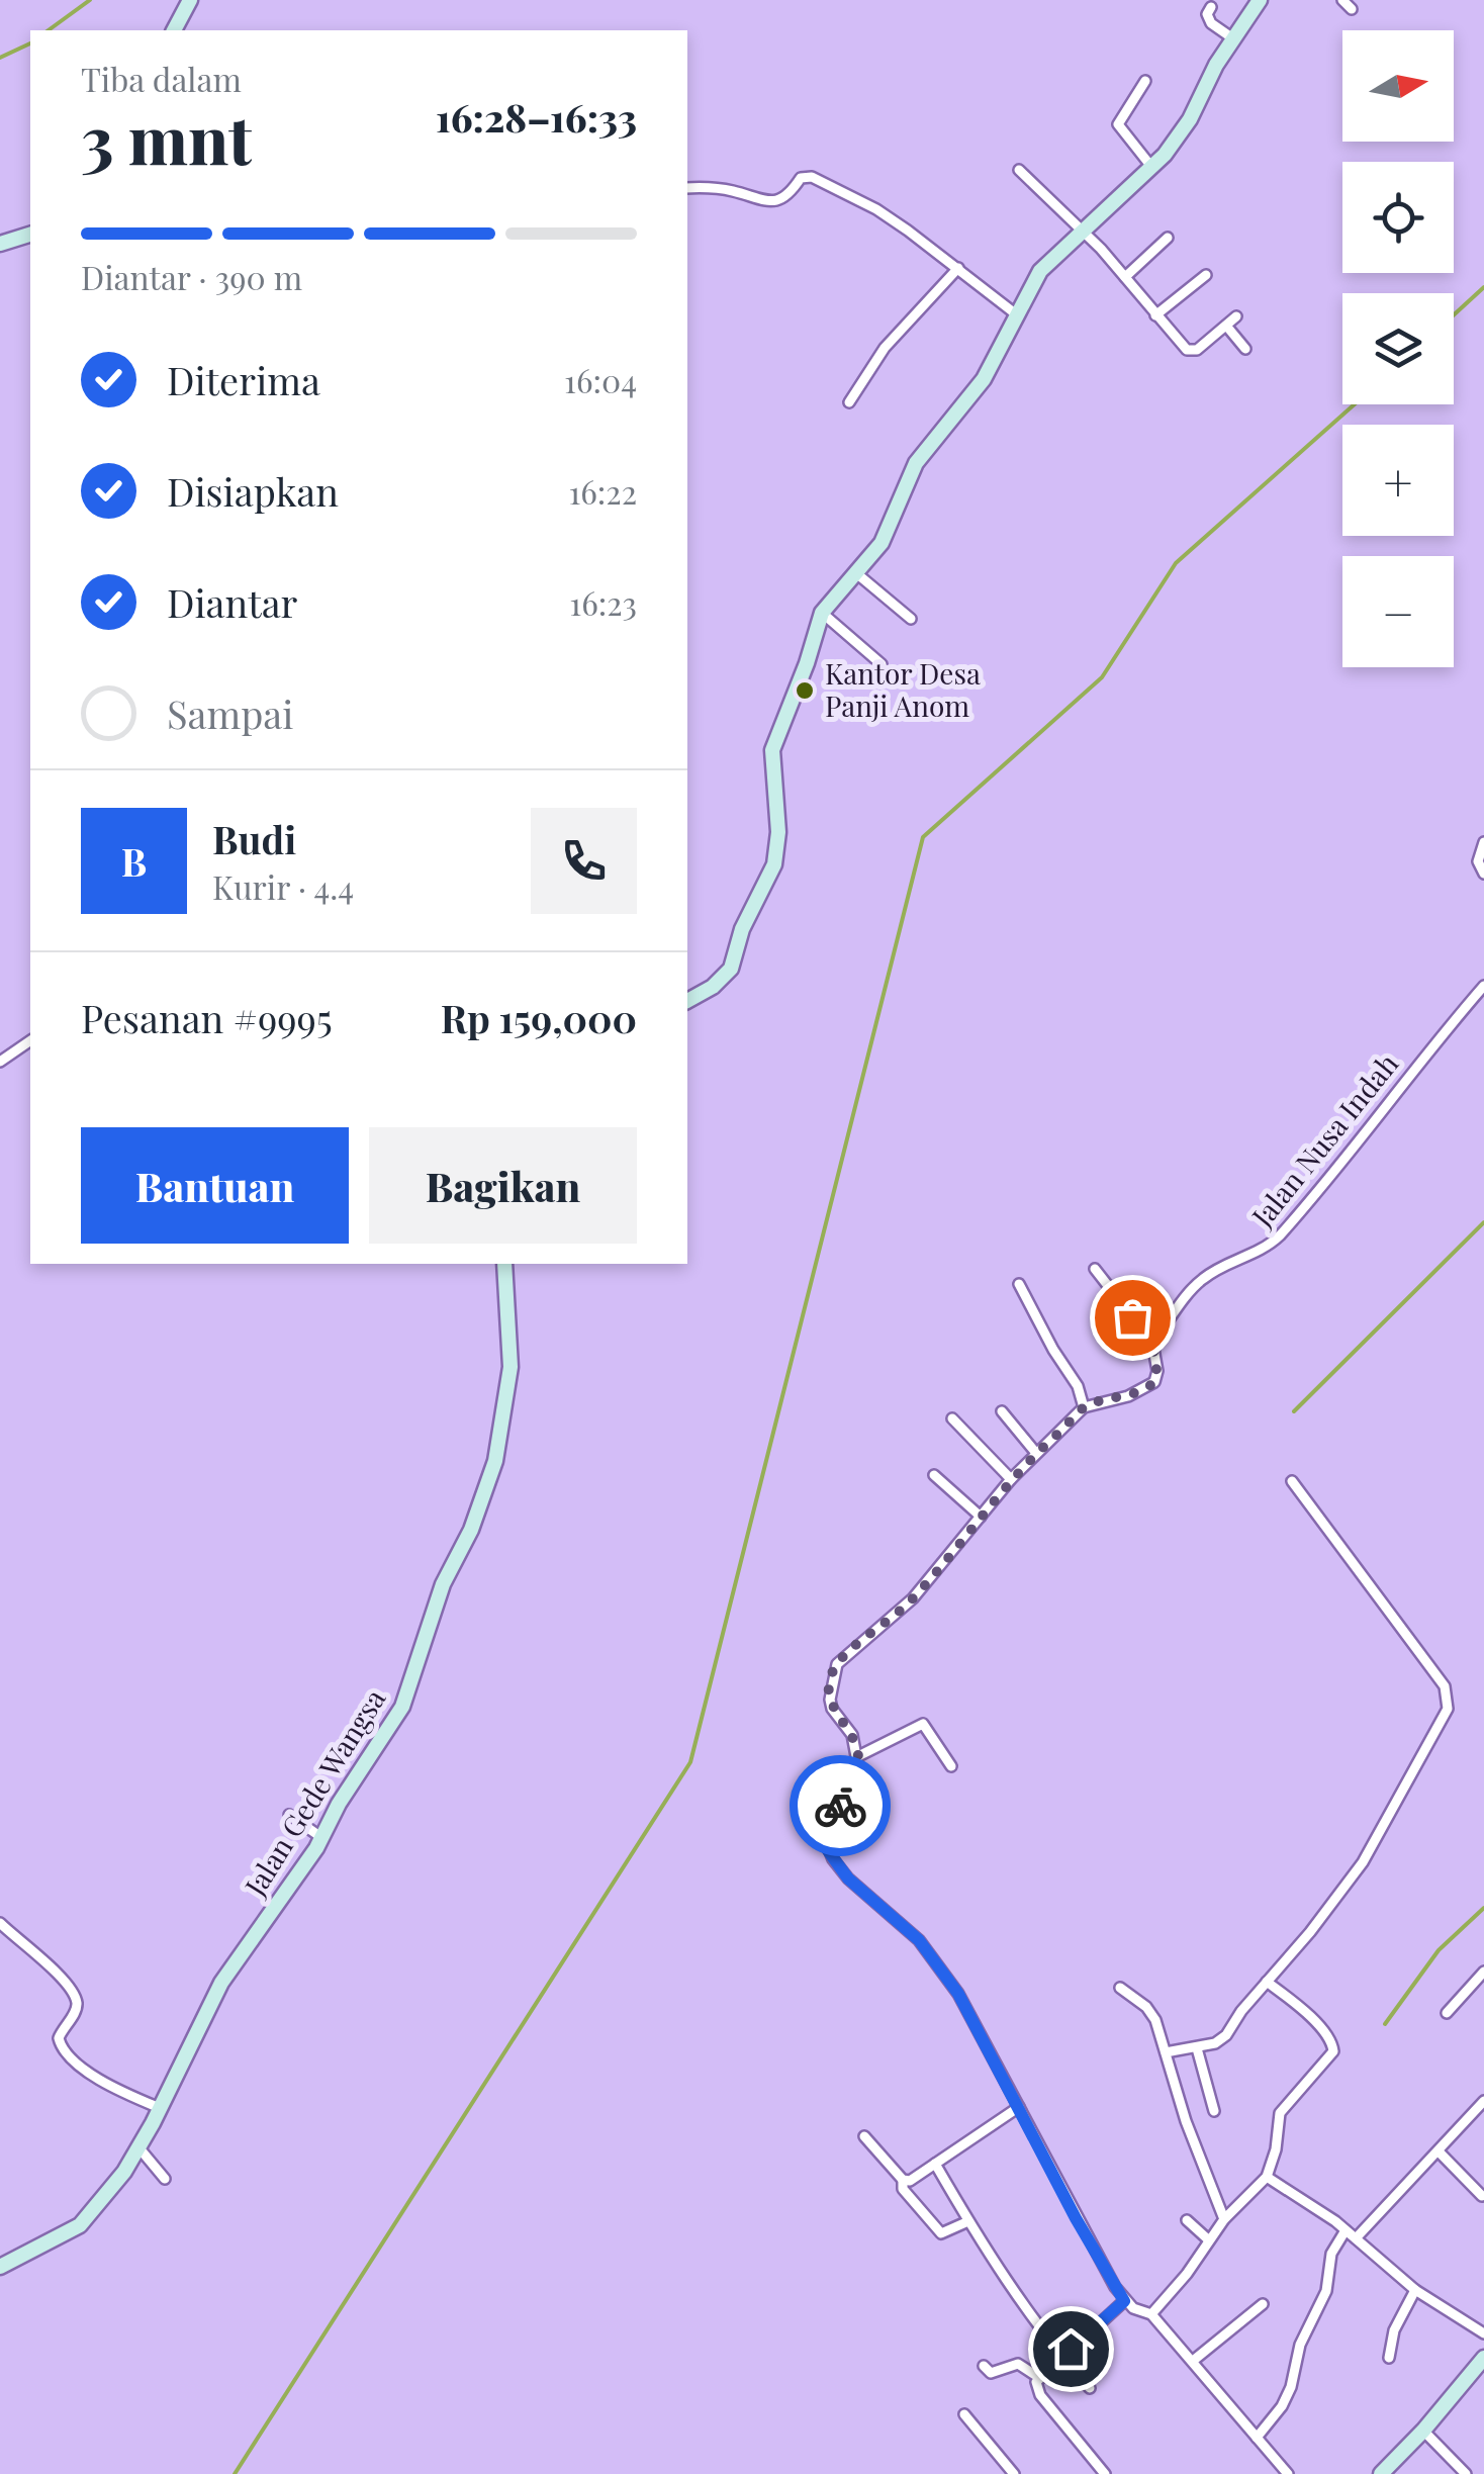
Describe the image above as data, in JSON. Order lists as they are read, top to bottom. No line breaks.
{"streets":{"street":["Jalan Nusa Indah","Jalan Gede Wangsa"]},"places":["Kantor Desa Panji Anom"],"north":"right","page":{"map_buttons":["+","−"],"heading":["3 mnt","Tiba dalam","16:28–16:33"],"panel":["Budi","Kurir · 4.4","Pesanan #9995","Rp 159,000"],"bar":"Diantar · 390 m","list":[["Diterima","16:04"],["Disiapkan","16:22"],["Diantar","16:23"],"Sampai"],"round":"B","buttons":["Bantuan","Bagikan"]}}
